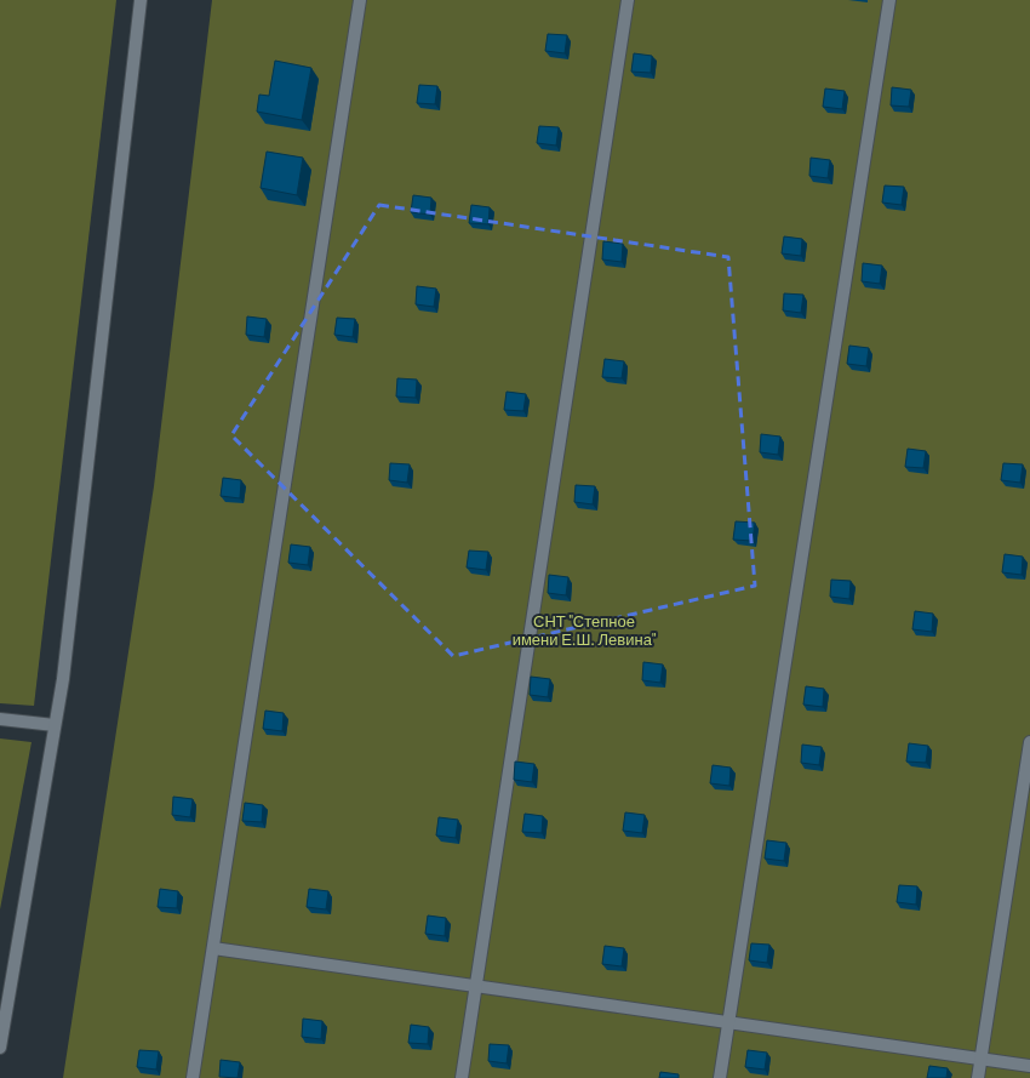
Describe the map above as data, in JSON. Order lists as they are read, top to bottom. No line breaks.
{"parks":["СНТ \"Степное имени Е.Ш. Левина\""]}
